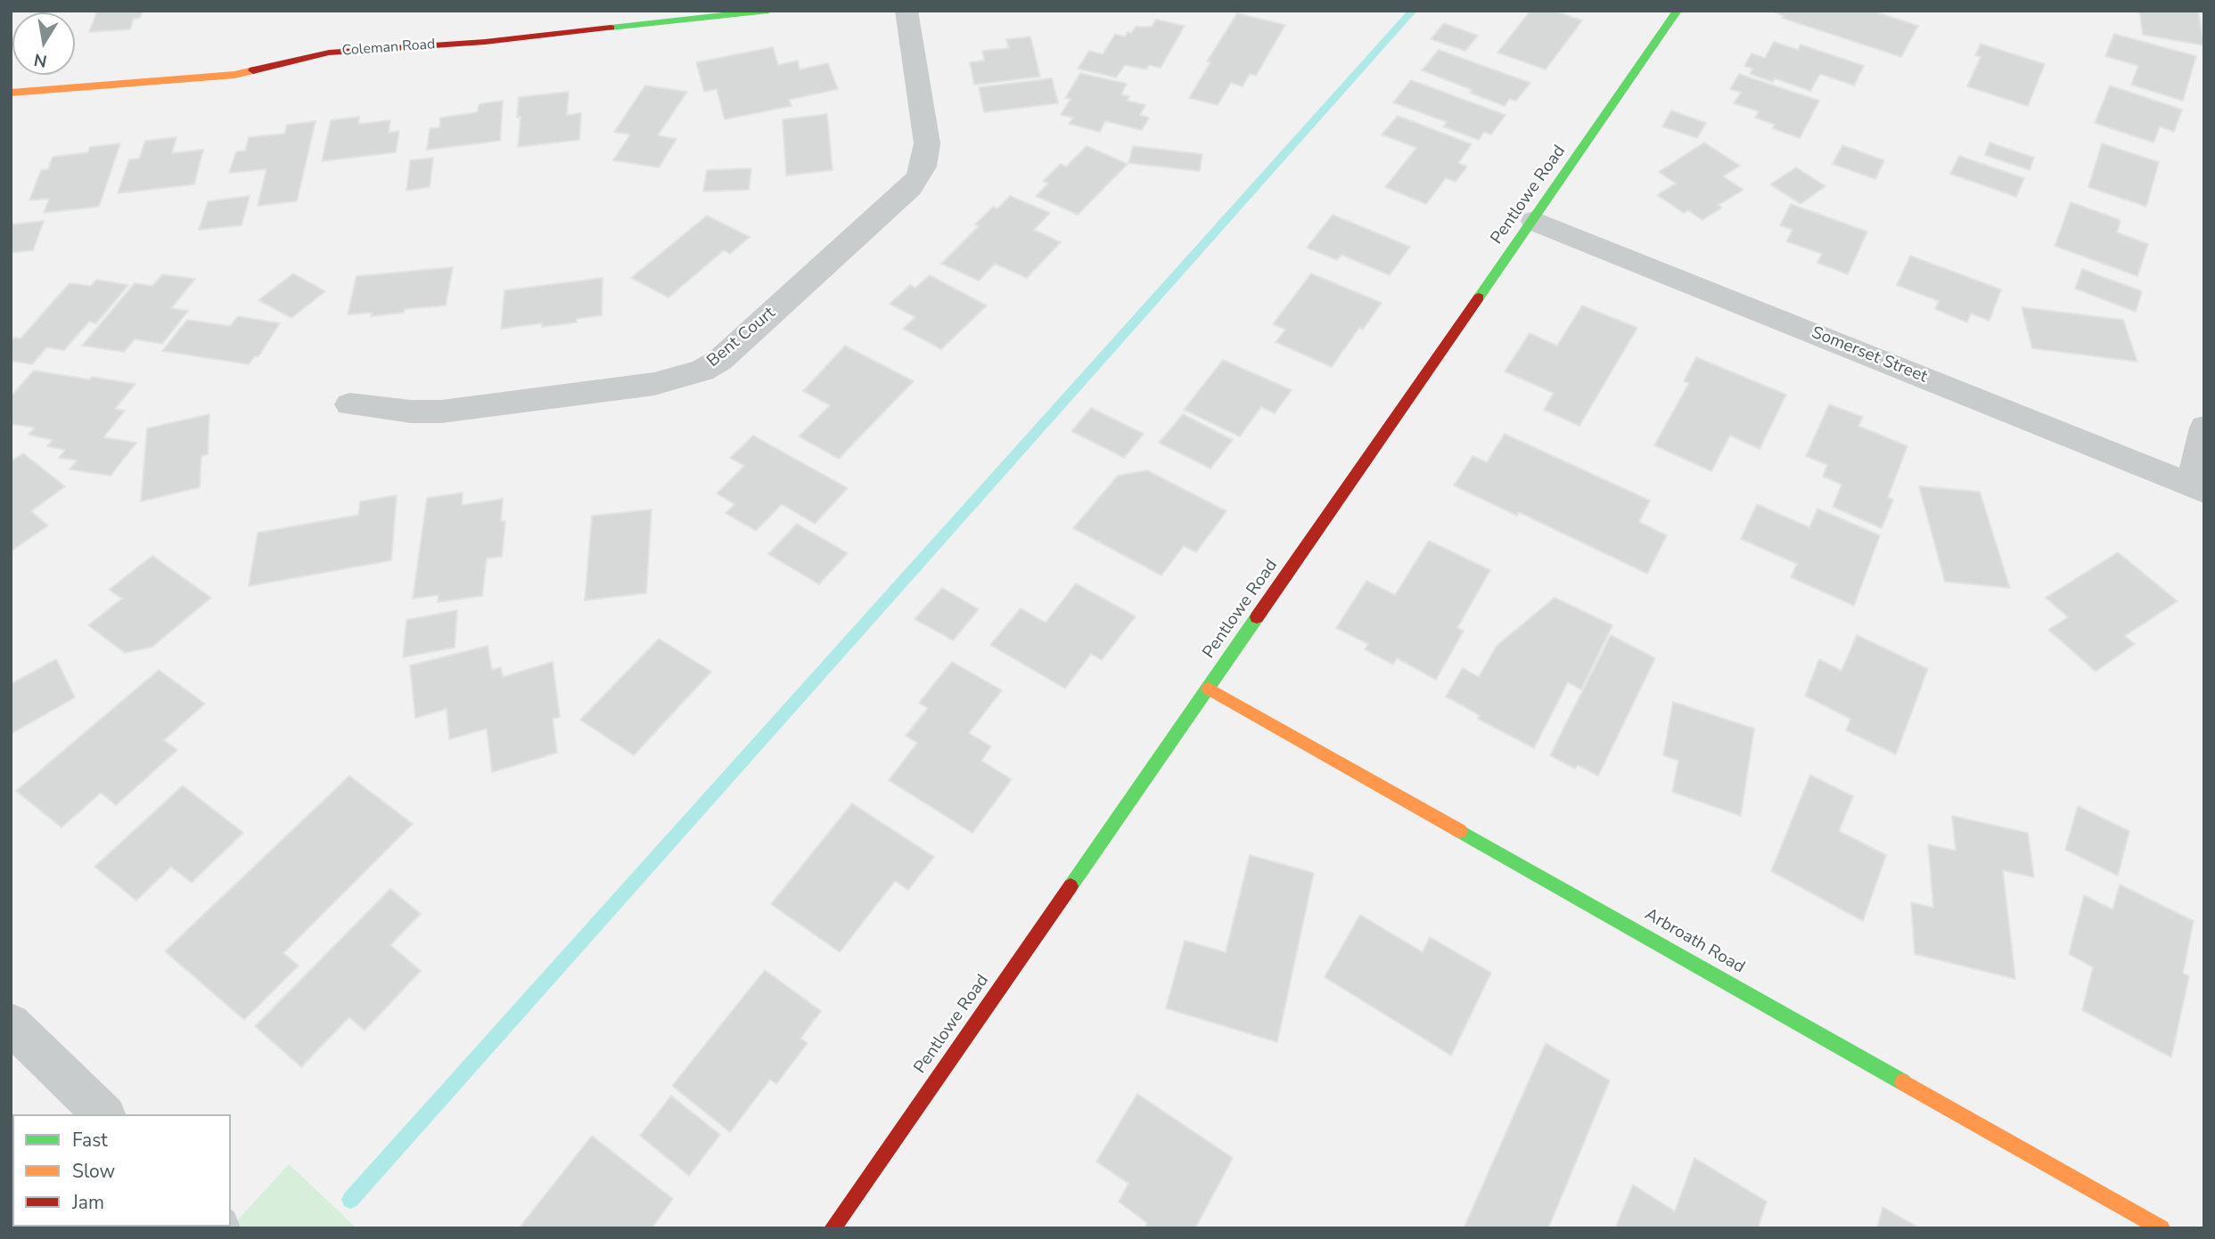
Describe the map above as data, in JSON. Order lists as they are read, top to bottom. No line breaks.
{"streets":{"street":["Coleman Road","Pentlowe Road","Bent Court","Somerset Street","Arbroath Road"]},"crossings":[["Pentlowe Road","Somerset Street"],["Pentlowe Road","Arbroath Road"]],"legend":["Fast","Slow","Jam"],"north":"bottom"}
